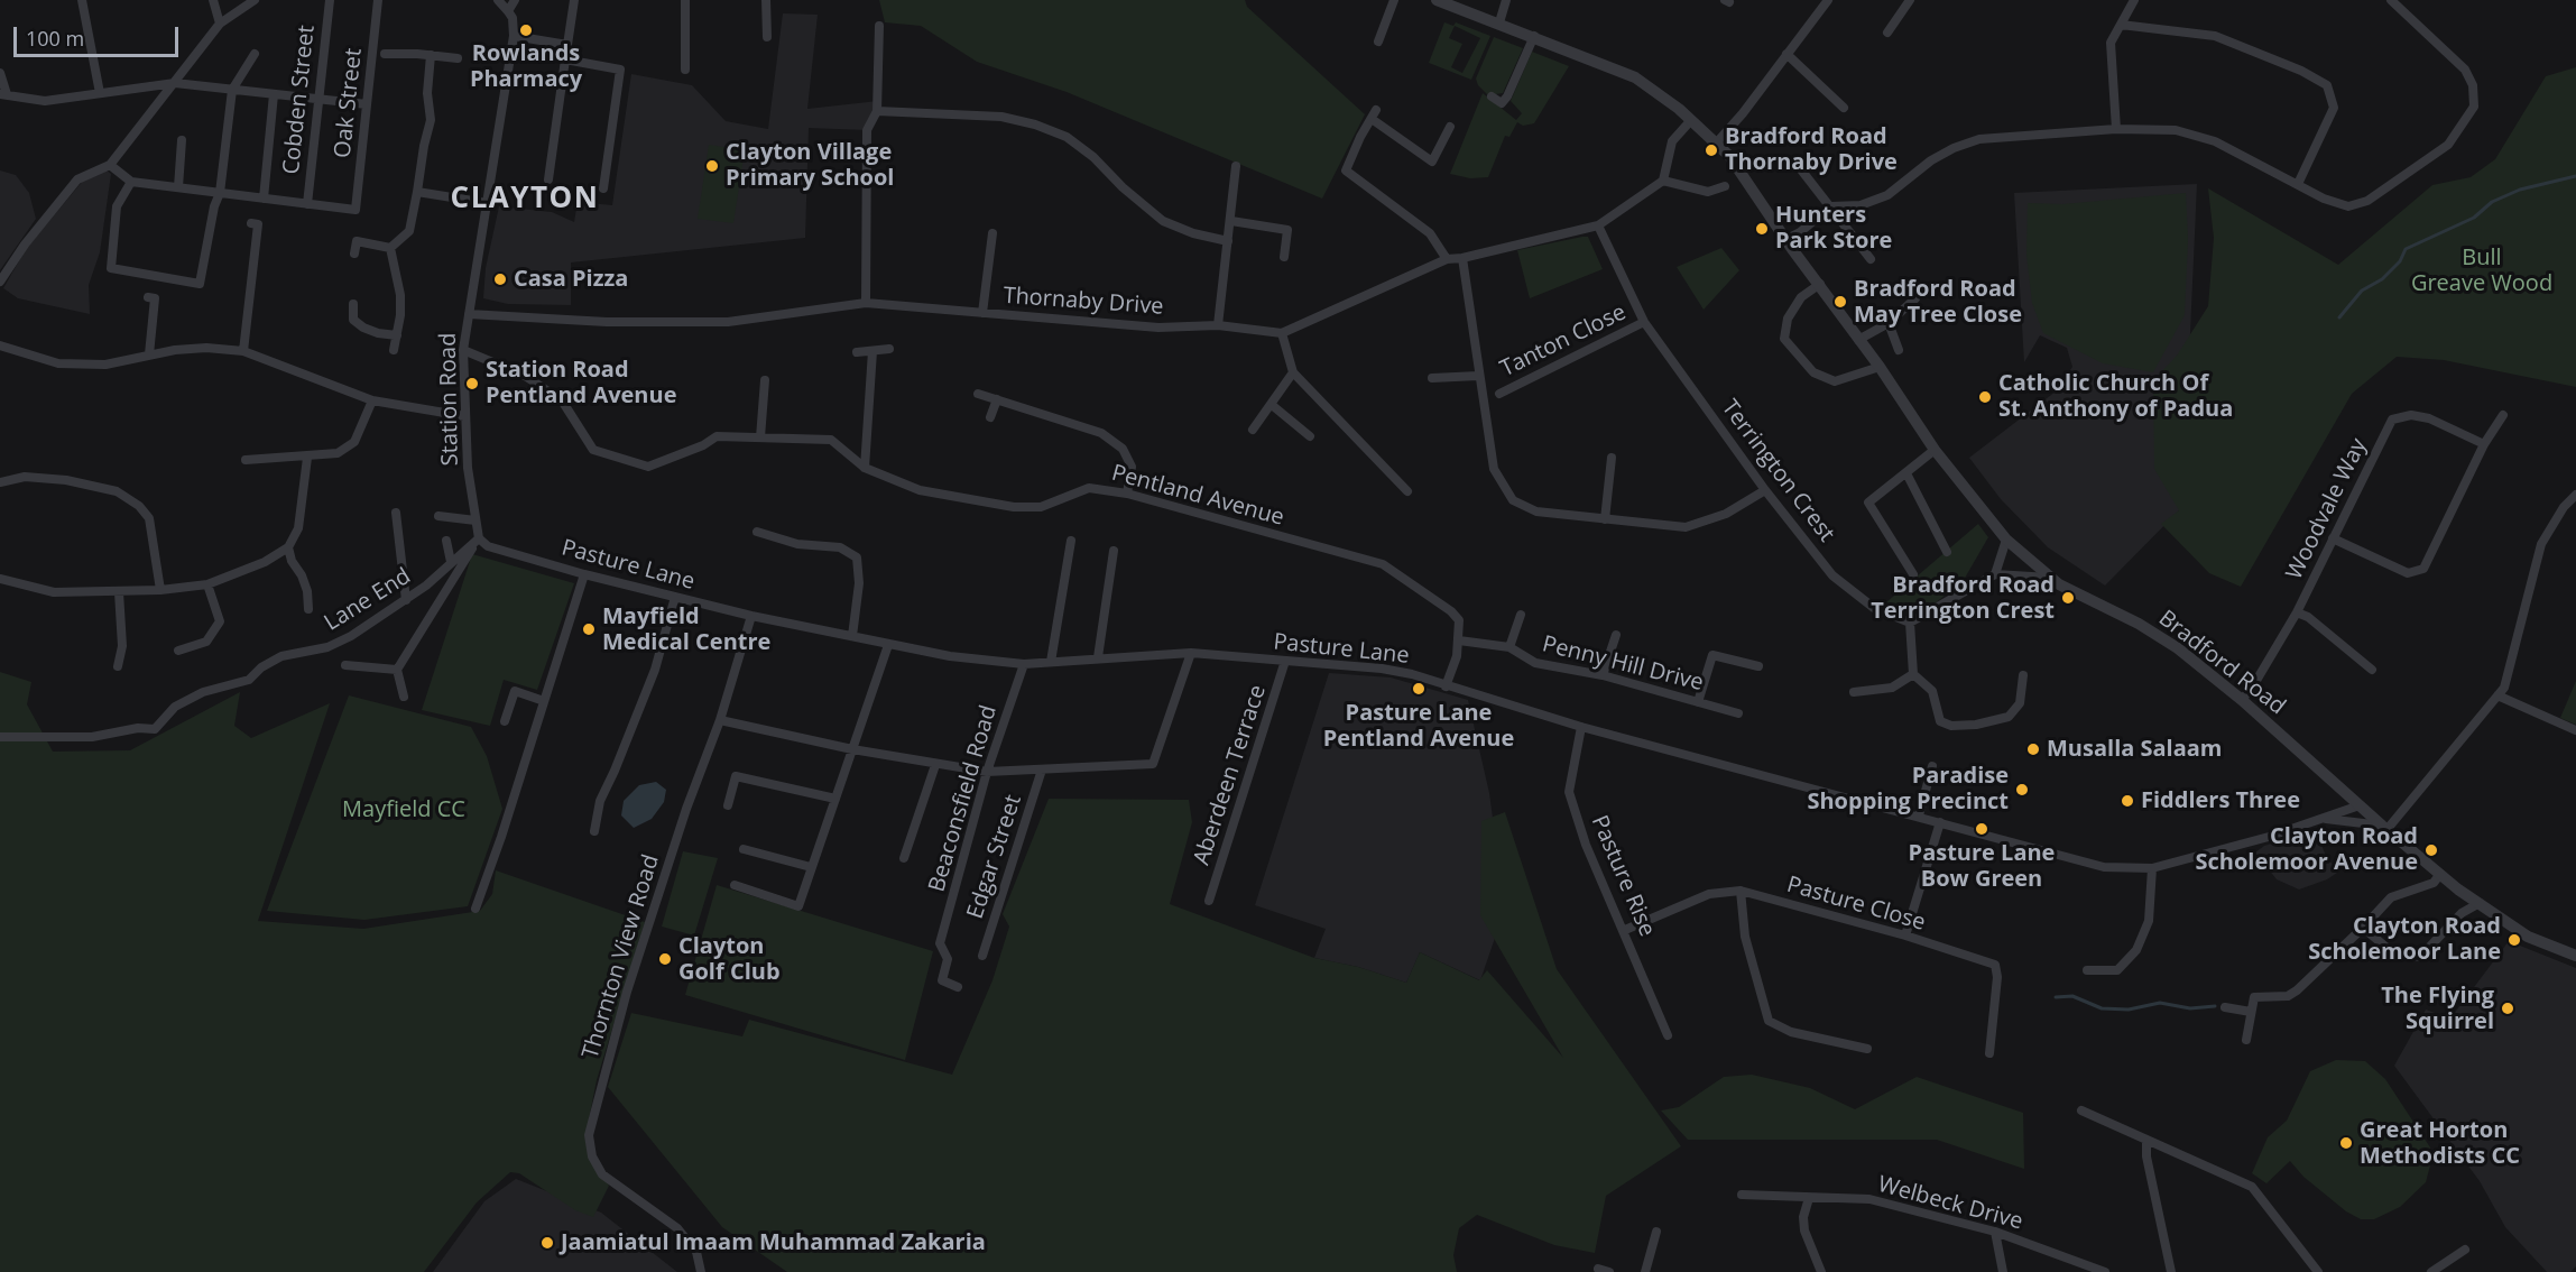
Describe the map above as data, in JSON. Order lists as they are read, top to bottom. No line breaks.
{"streets":{"street":["Cobden Street","Oak Street","Thornaby Drive","Tanton Close","Station Road","Terrington Crest","Pentland Avenue","Woodvale Way","Pasture Lane","Lane End","Bradford Road","Penny Hill Drive","Aberdeen Terrace","Beaconsfield Road","Edgar Street","Pasture Rise","Pasture Close","Thornton View Road","Welbeck Drive"]},"crossings":[["Cobden Street","Oak Street"],["Thornaby Drive","Station Road"],["Tanton Close","Terrington Crest"],["Station Road","Pentland Avenue"],["Pentland Avenue","Penny Hill Drive"],["Woodvale Way","Bradford Road"],["Pasture Lane","Lane End"],["Pasture Lane","Bradford Road"],["Pasture Lane","Aberdeen Terrace"],["Pasture Lane","Beaconsfield Road"],["Pasture Lane","Pasture Rise"],["Pasture Lane","Thornton View Road"],["Pasture Rise","Pasture Close"]],"districts":["CLAYTON"],"parks":["Bull Greave Wood","Mayfield CC"],"places":["Rowlands Pharmacy","Bradford Road Thornaby Drive","Clayton Village Primary School","Hunters Park Store","Casa Pizza","Bradford Road May Tree Close","Station Road Pentland Avenue","Catholic Church Of St. Anthony of Padua","Bradford Road Terrington Crest","Mayfield Medical Centre","Pasture Lane Pentland Avenue","Musalla Salaam","Paradise Shopping Precinct","Fiddlers Three","Pasture Lane Bow Green","Clayton Road Scholemoor Avenue","Clayton Road Scholemoor Lane","Clayton Golf Club","The Flying Squirrel","Great Horton Methodists CC","Jaamiatul Imaam Muhammad Zakaria"],"scale_bar":"100 m"}
